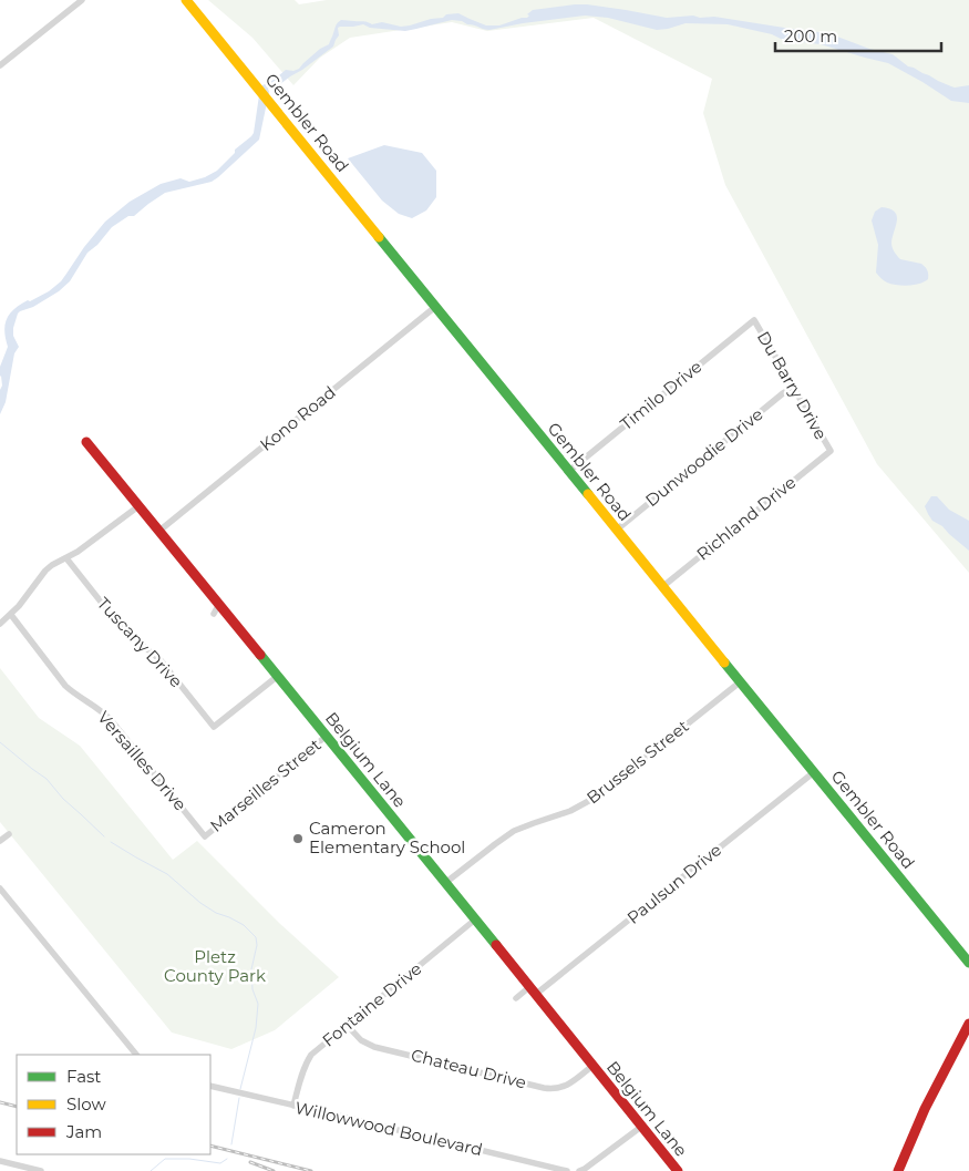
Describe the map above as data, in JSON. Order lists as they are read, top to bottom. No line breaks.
{"streets":{"main road":["Gembler Road","Belgium Lane"],"street":["Du Barry Drive","Timilo Drive","Kono Road","Dunwoodie Drive","Richland Drive","Tuscany Drive","Versailles Drive","Brussels Street","Marseilles Street","Paulsun Drive","Fontaine Drive","Chateau Drive","Willowwood Boulevard"]},"crossings":[["Gembler Road","Timilo Drive"],["Gembler Road","Kono Road"],["Gembler Road","Dunwoodie Drive"],["Gembler Road","Richland Drive"],["Gembler Road","Brussels Street"],["Gembler Road","Paulsun Drive"],["Du Barry Drive","Timilo Drive"],["Du Barry Drive","Dunwoodie Drive"],["Du Barry Drive","Richland Drive"],["Kono Road","Belgium Lane"],["Tuscany Drive","Belgium Lane"],["Belgium Lane","Brussels Street"],["Belgium Lane","Marseilles Street"],["Belgium Lane","Paulsun Drive"],["Belgium Lane","Fontaine Drive"],["Belgium Lane","Chateau Drive"],["Versailles Drive","Marseilles Street"],["Fontaine Drive","Chateau Drive"],["Fontaine Drive","Willowwood Boulevard"]],"parks":["Pletz County Park"],"places":["Cameron Elementary School"],"legend":["Fast","Slow","Jam"],"scale_bar":"200 m"}
